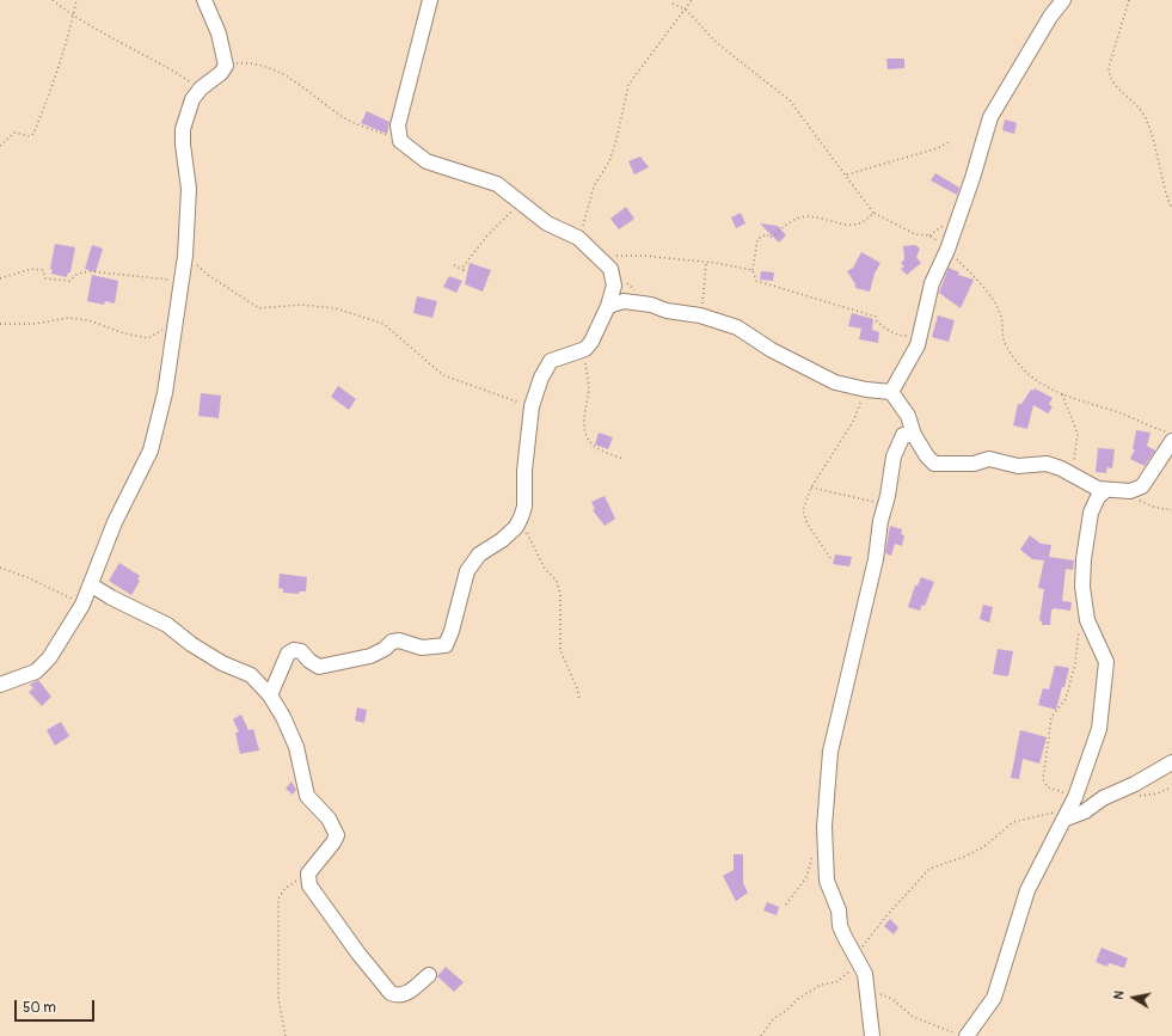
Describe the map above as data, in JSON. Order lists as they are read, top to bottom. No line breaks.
{"scale_bar":"50 m","north":"left"}
